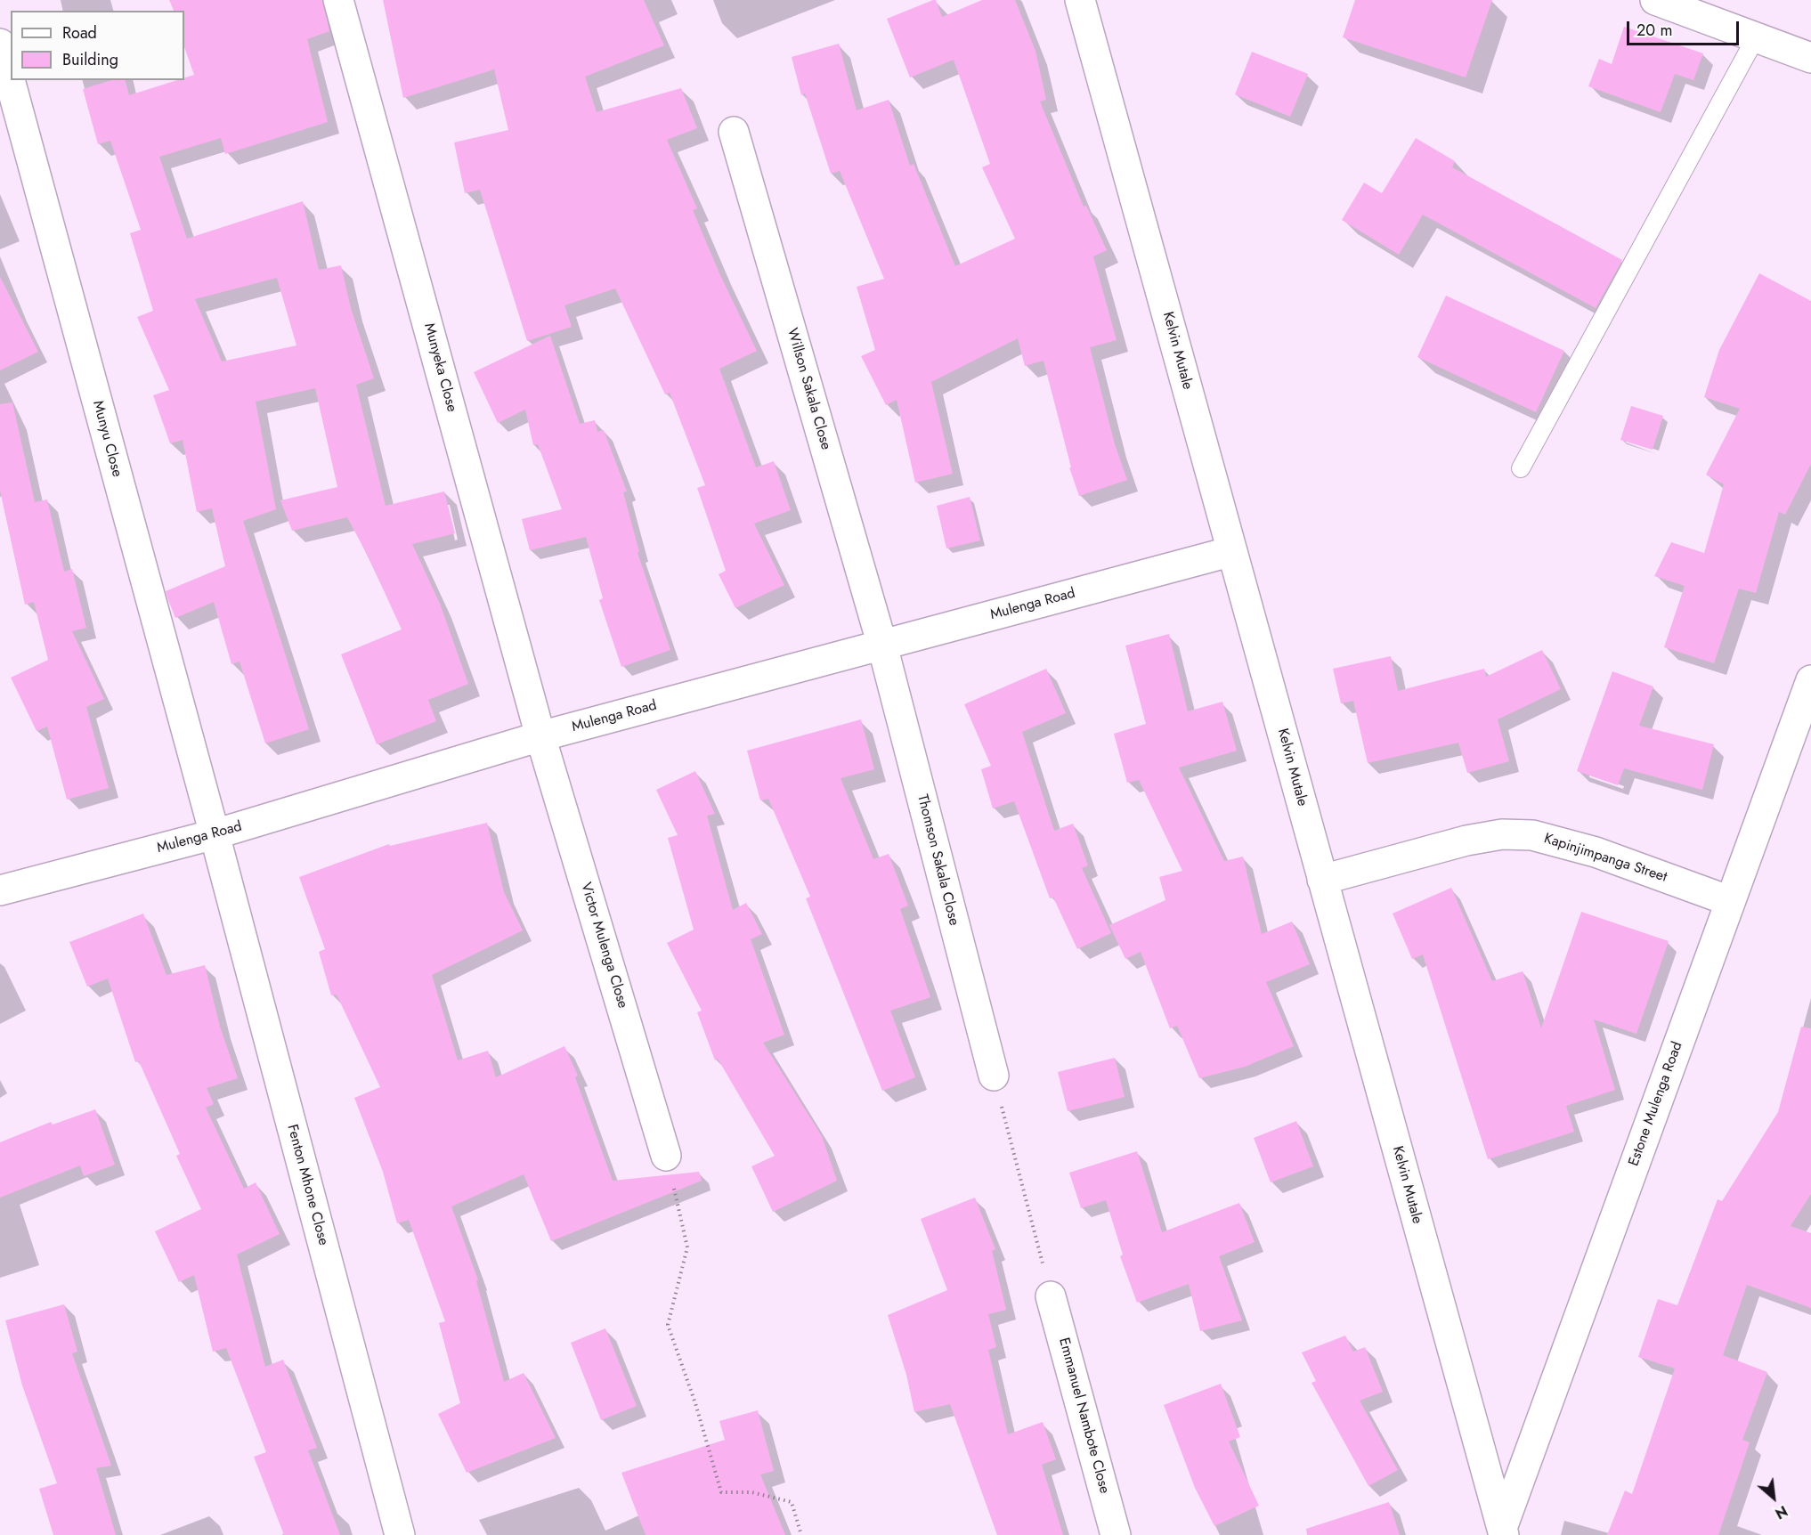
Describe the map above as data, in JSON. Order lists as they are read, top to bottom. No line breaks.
{"streets":{"street":["Kelvin Mutale","Munyeka Close","Willson Sakala Close","Munyu Close","Mulenga Road","Kapinjimpanga Street","Thomson Sakala Close","Victor Mulenga Close","Estone Mulenga Road","Fenton Mhone Close","Emmanuel Nambote Close"]},"crossings":[["Kelvin Mutale","Mulenga Road"],["Kelvin Mutale","Kapinjimpanga Street"],["Kelvin Mutale","Estone Mulenga Road"],["Munyeka Close","Mulenga Road"],["Munyeka Close","Victor Mulenga Close"],["Willson Sakala Close","Mulenga Road"],["Willson Sakala Close","Thomson Sakala Close"],["Munyu Close","Mulenga Road"],["Munyu Close","Fenton Mhone Close"],["Mulenga Road","Thomson Sakala Close"],["Mulenga Road","Victor Mulenga Close"],["Mulenga Road","Fenton Mhone Close"],["Kapinjimpanga Street","Estone Mulenga Road"]],"legend":["Road","Building"],"scale_bar":"20 m","north":"bottom right"}
